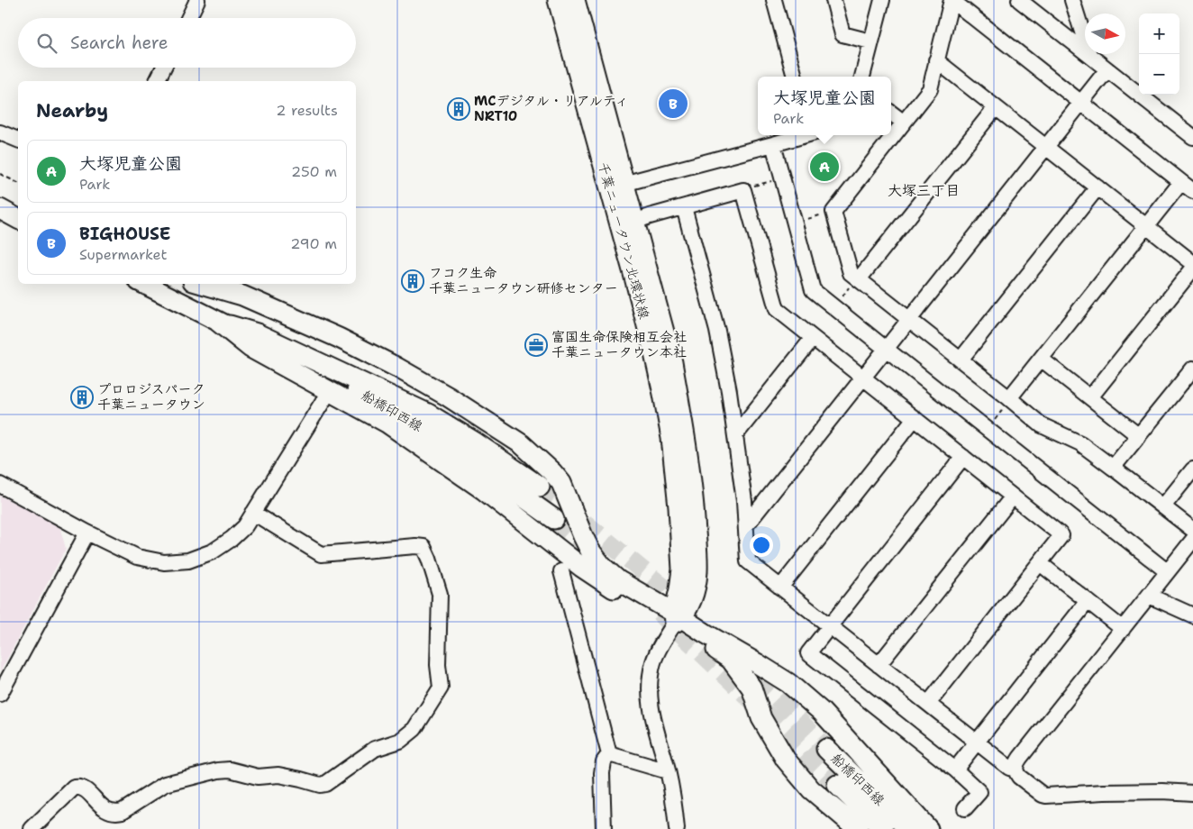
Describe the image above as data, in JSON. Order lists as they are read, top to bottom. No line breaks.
{"streets":{"main road":["千葉ニュータウン北環状線","船橋印西線"]},"districts":["大塚三丁目"],"places":{"building":["MCデジタル・リアルティ NRT10","フコク生命 千葉ニュータウン研修センター","プロロジスパーク 千葉ニュータウン"],"office":["富国生命保険相互会社 千葉ニュータウン本社"]},"north":"right","page":{"map_buttons":["+","−"],"search":"Search here","popup":["大塚児童公園","Park"],"heading":["Nearby","2 results"],"pins":["B","A"],"list":[{"mark":"A","name":"大塚児童公園","note":"Park","value":"250 m"},{"mark":"B","name":"BIGHOUSE","note":"Supermarket","value":"290 m"}]}}
